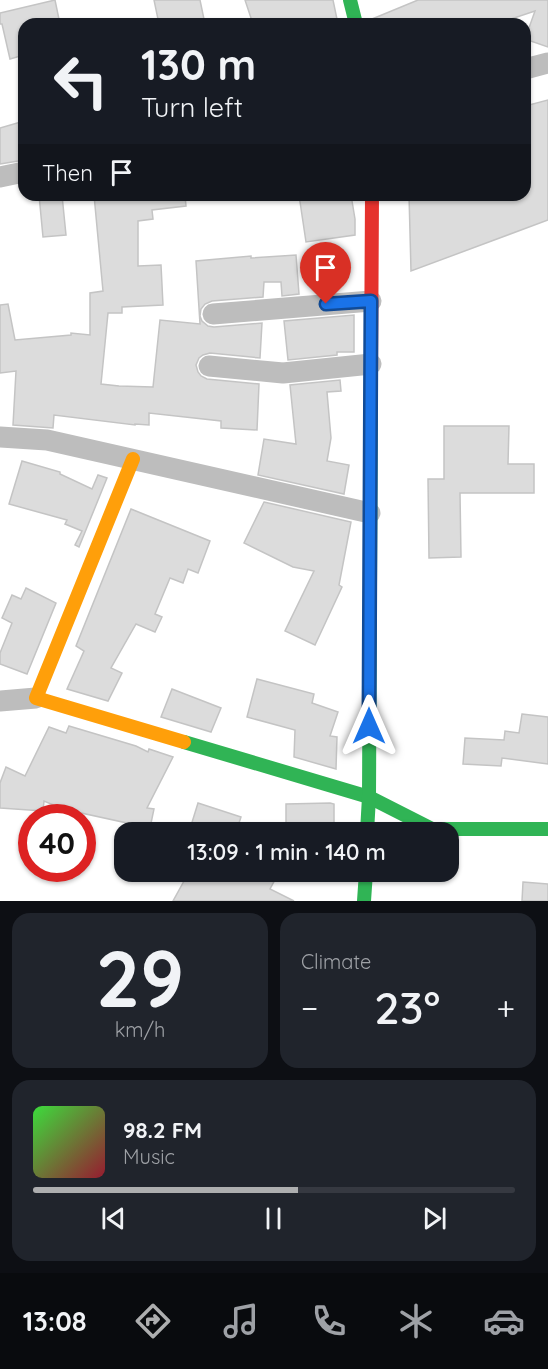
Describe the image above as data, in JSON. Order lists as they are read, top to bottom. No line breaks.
{"page":{"turn":["130 m","Turn left"],"then":"Then","limit":"40","trip":"13:09 · 1 min · 140 m","tile":[["29","km/h"],"Climate"],"heat":["−","23°","+"],"song":["98.2 FM","Music"],"tabs":"13:08"}}
